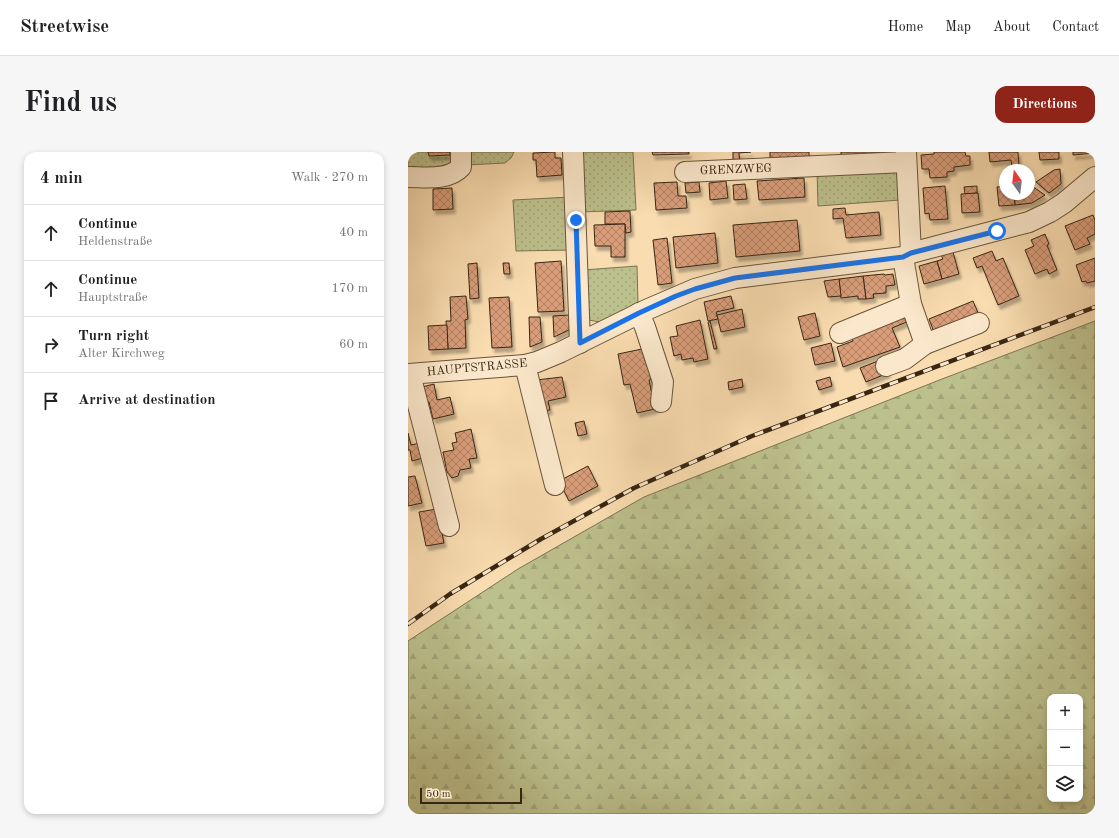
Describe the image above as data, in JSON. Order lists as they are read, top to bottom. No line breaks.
{"streets":{"street":["GRENZWEG","HAUPTSTRASSE"]},"crossings":[["GRENZWEG","HAUPTSTRASSE"]],"scale_bar":"50 m","north":"top","page":{"header":"Streetwise","nav":["Home","Map","About","Contact"],"buttons":"Directions","title":"Find us","heading":["4 min","Walk · 270 m"],"list":[["Continue","Heldenstraße","40 m"],["Continue","Hauptstraße","170 m"],["Turn right","Alter Kirchweg","60 m"],"Arrive at destination"],"map_buttons":["+","−"],"scale":"50 m"}}
